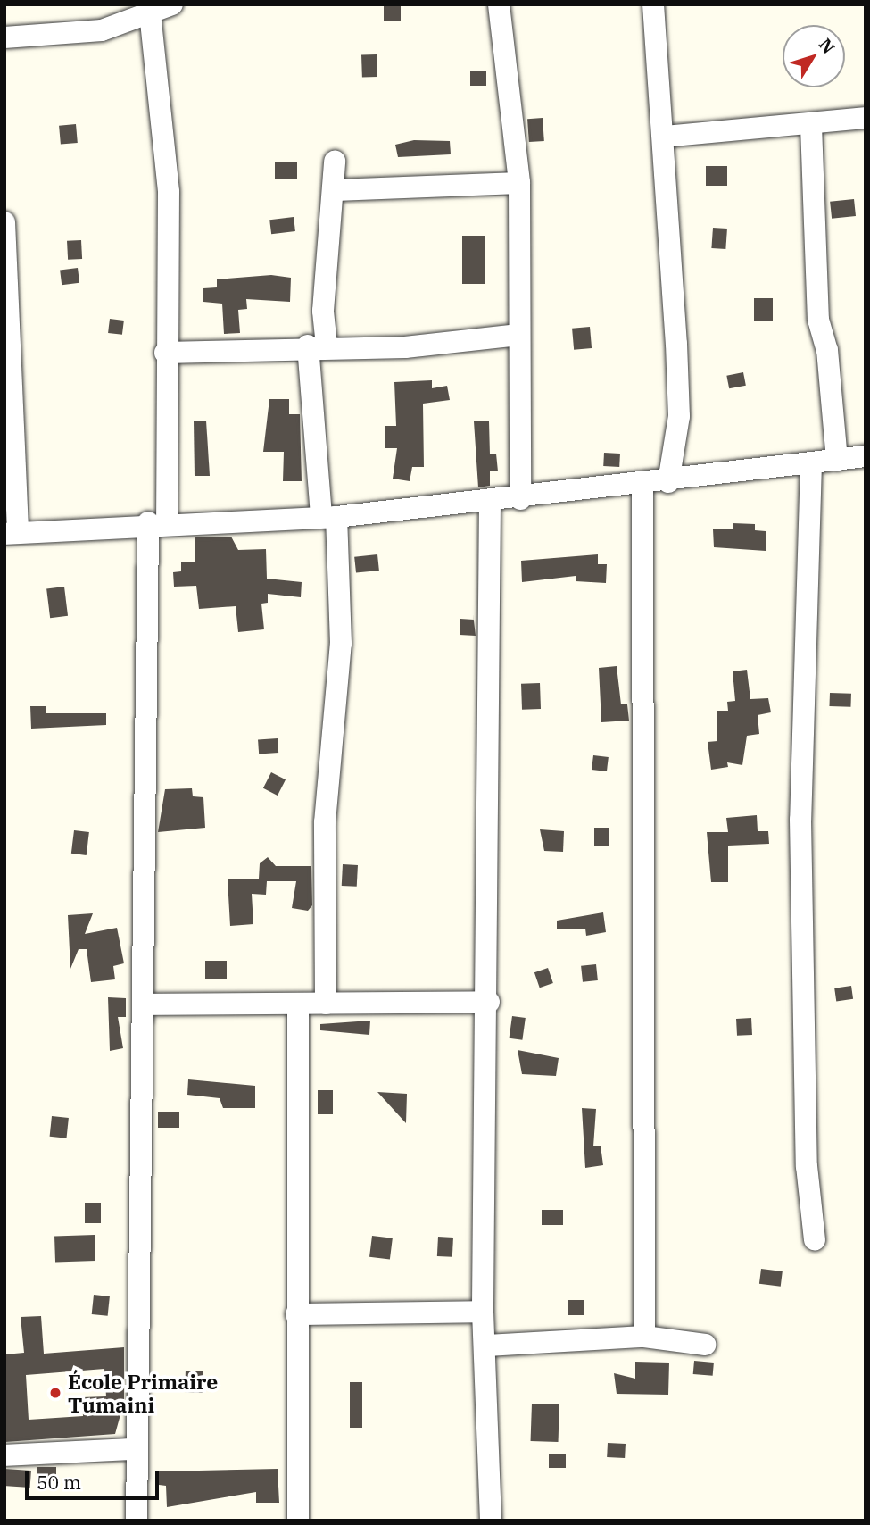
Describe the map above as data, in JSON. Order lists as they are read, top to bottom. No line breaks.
{"places":["École Primaire Tumaini"],"scale_bar":"50 m","north":"top right"}
